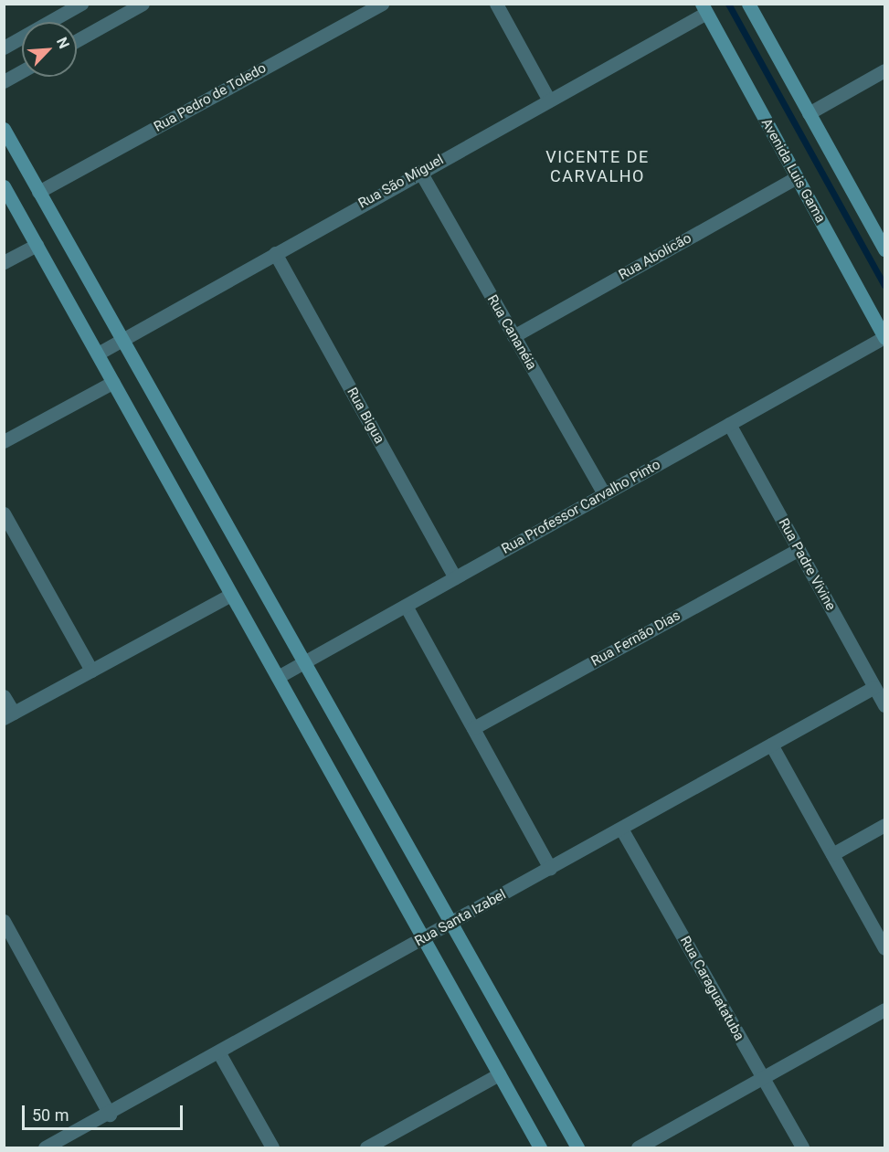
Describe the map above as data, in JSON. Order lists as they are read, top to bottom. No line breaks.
{"streets":{"street":["Rua Pedro de Toledo","Avenida Luis Gama","Rua São Miguel","Rua Abolicão","Rua Cananéia","Rua Bigua","Rua Professor Carvalho Pinto","Rua Padre Vivine","Rua Fernão Dias","Rua Santa Izabel","Rua Caraguatatuba"]},"crossings":[["Avenida Luis Gama","Rua São Miguel"],["Avenida Luis Gama","Rua Abolicão"],["Avenida Luis Gama","Rua Professor Carvalho Pinto"],["Rua São Miguel","Rua Cananéia"],["Rua São Miguel","Rua Bigua"],["Rua Abolicão","Rua Cananéia"],["Rua Cananéia","Rua Professor Carvalho Pinto"],["Rua Bigua","Rua Professor Carvalho Pinto"],["Rua Professor Carvalho Pinto","Rua Padre Vivine"],["Rua Padre Vivine","Rua Fernão Dias"],["Rua Padre Vivine","Rua Santa Izabel"],["Rua Santa Izabel","Rua Caraguatatuba"]],"districts":["VICENTE DE CARVALHO"],"scale_bar":"50 m","north":"top right"}
